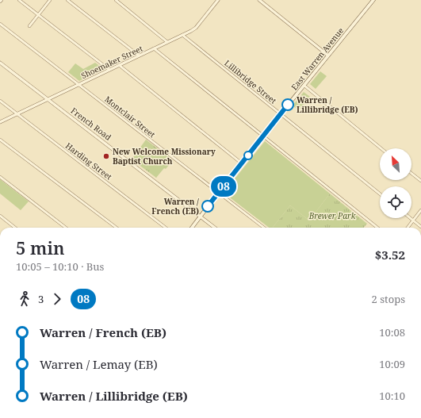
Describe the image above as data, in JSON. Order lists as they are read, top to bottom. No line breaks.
{"streets":{"main road":["East Warren Avenue"],"street":["Shoemaker Street","Lillibridge Street","Montclair Street","French Road","Harding Street"]},"crossings":[["East Warren Avenue","Lillibridge Street"],["East Warren Avenue","Montclair Street"],["East Warren Avenue","French Road"],["Shoemaker Street","Lillibridge Street"],["Shoemaker Street","Montclair Street"],["Shoemaker Street","French Road"],["Shoemaker Street","Harding Street"]],"parks":["Brewer Park"],"places":["Warren / Lillibridge (EB)","New Welcome Missionary Baptist Church","Warren / French (EB)"],"lines":["bus line 08"],"north":"top left","page":{"on_map":"08","heading":["5 min","10:05 – 10:10 · Bus","$3.52"],"legs":["3","08","2 stops"],"list":[{"name":"Warren / French (EB)","value":"10:08"},{"name":"Warren / Lemay (EB)","value":"10:09"},{"name":"Warren / Lillibridge (EB)","value":"10:10"}]}}
